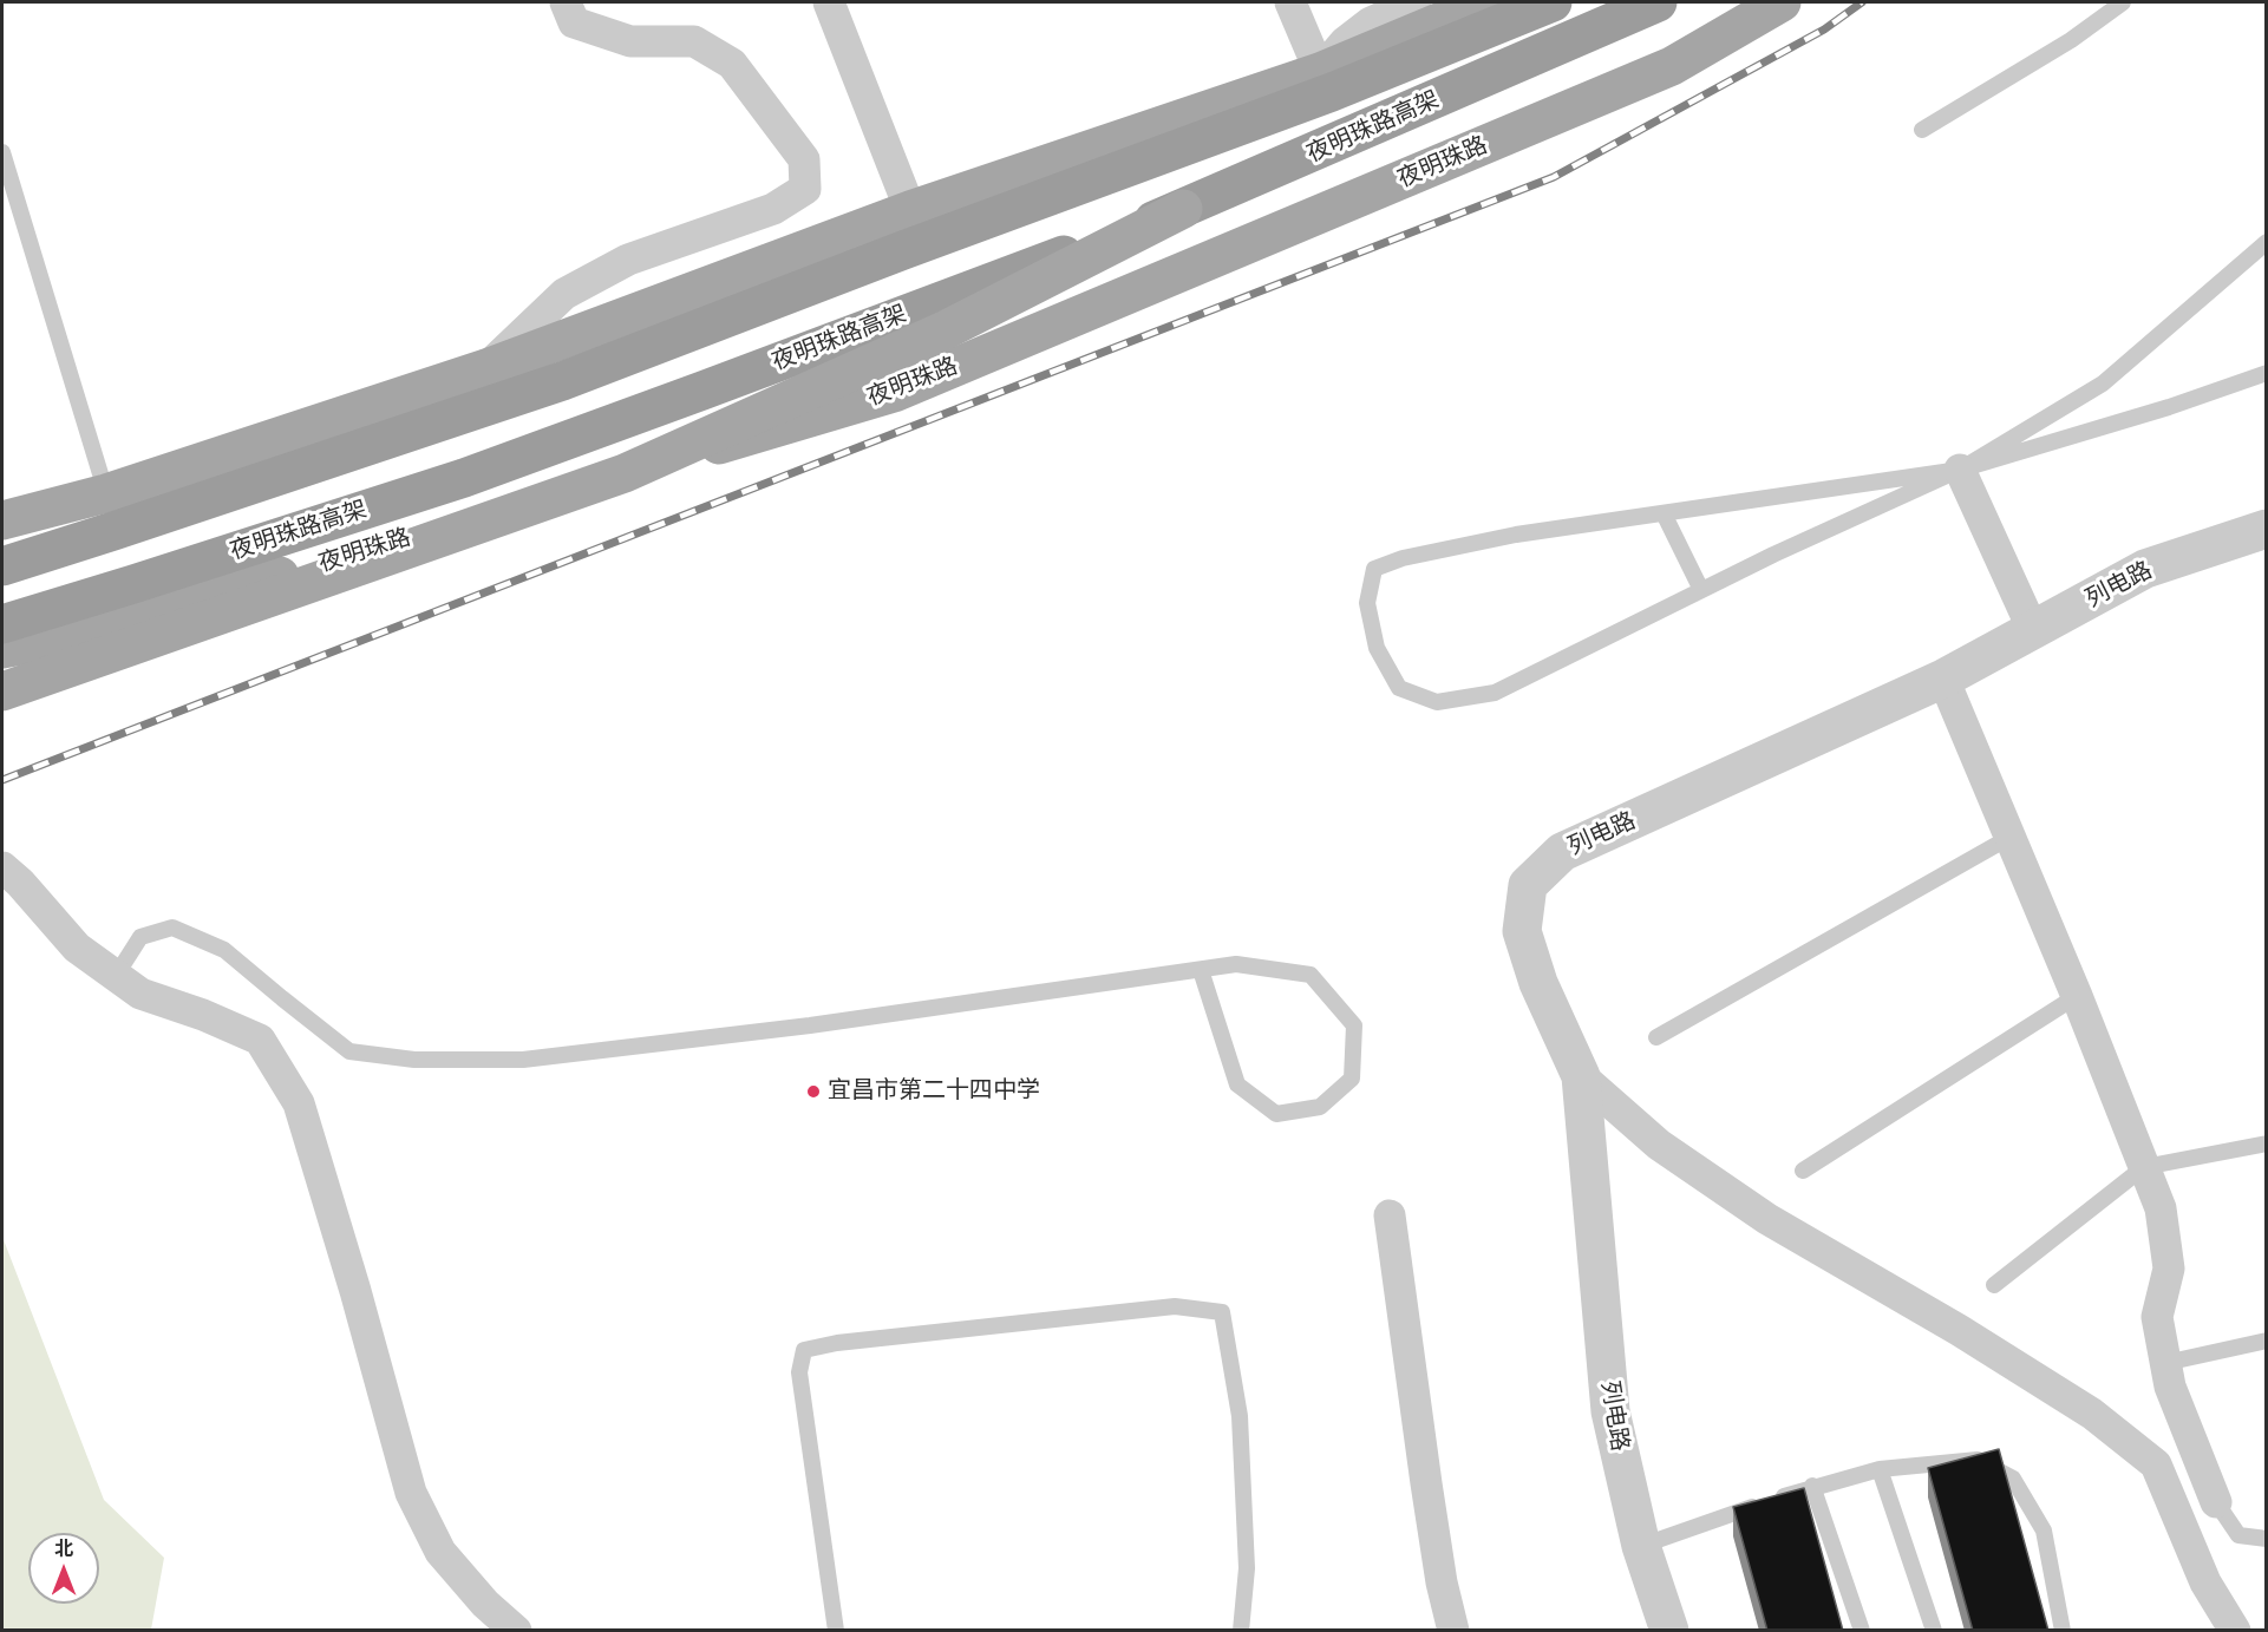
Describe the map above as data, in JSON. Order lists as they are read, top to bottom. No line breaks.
{"streets":{"highway":["夜明珠路高架"],"main road":["夜明珠路"],"street":["列电路"]},"places":["宜昌市第二十四中学"],"north":"top"}
